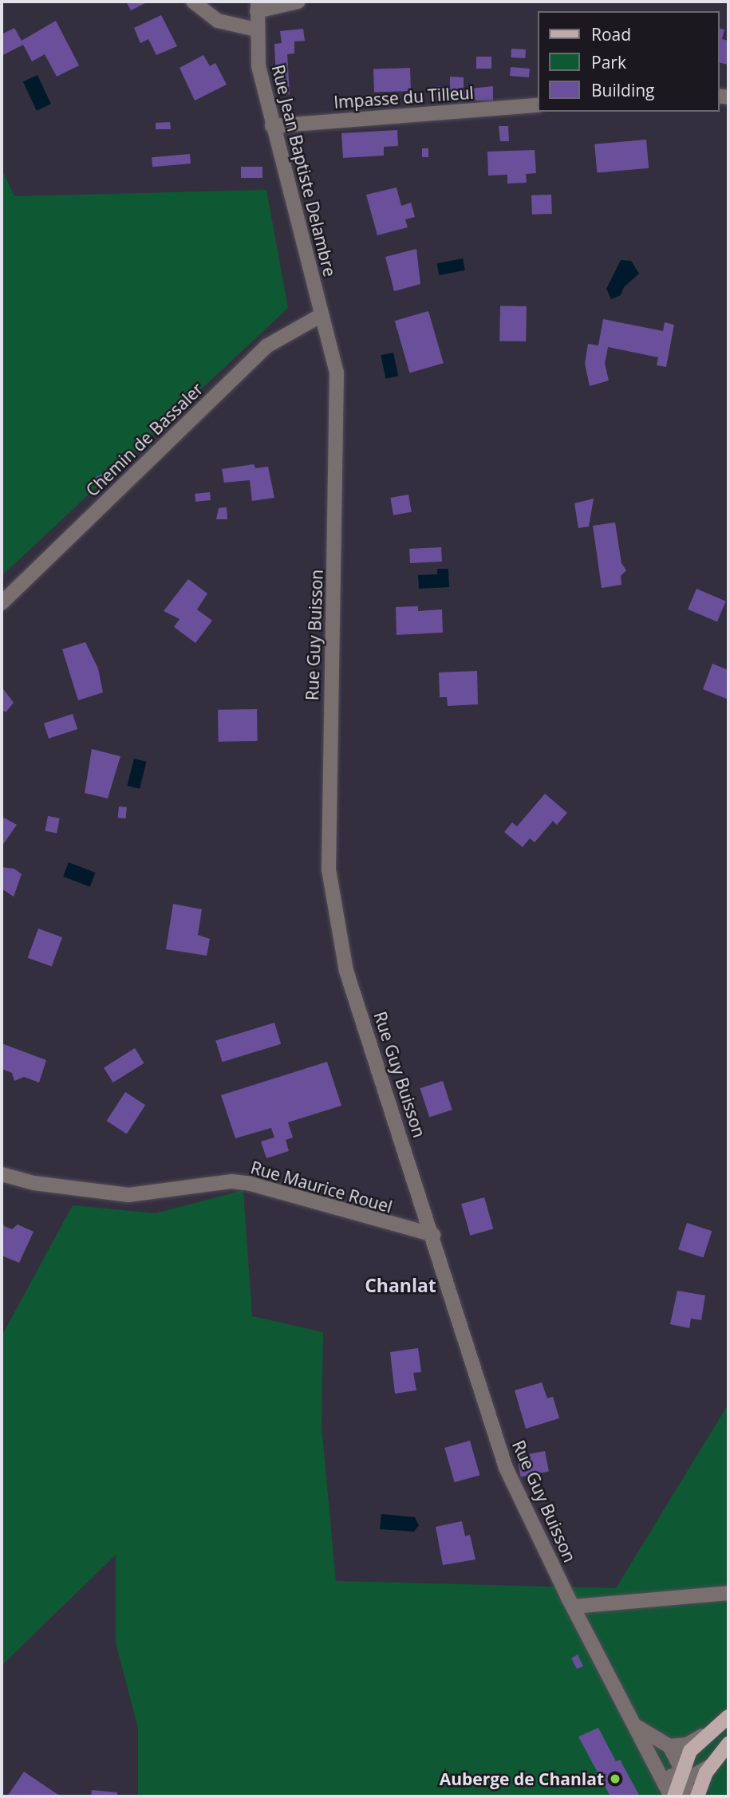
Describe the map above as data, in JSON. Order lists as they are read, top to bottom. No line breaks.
{"streets":{"street":["Impasse du Tilleul","Rue Jean Baptiste Delambre","Chemin de Bassaler","Rue Guy Buisson","Rue Maurice Rouel"]},"crossings":[["Impasse du Tilleul","Rue Jean Baptiste Delambre"],["Rue Jean Baptiste Delambre","Chemin de Bassaler"],["Rue Jean Baptiste Delambre","Rue Guy Buisson"],["Chemin de Bassaler","Rue Guy Buisson"],["Rue Guy Buisson","Rue Maurice Rouel"]],"districts":["Chanlat"],"places":["Auberge de Chanlat"],"legend":["Road","Park","Building"]}
